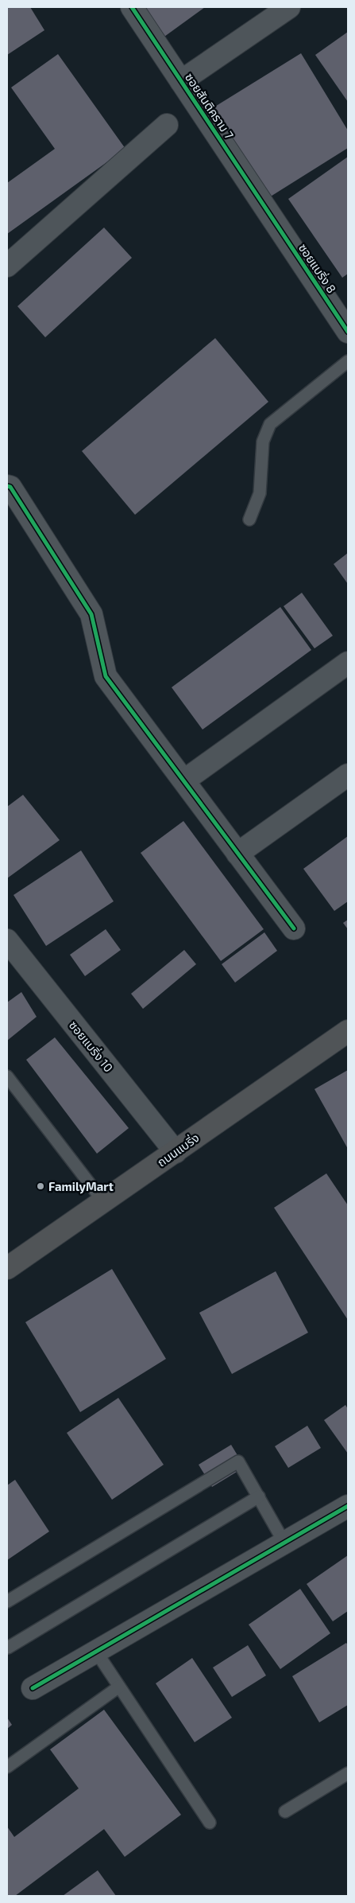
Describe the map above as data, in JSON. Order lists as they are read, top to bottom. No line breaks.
{"streets":{"main road":["ถนนแบริ่ง"],"street":["ซอยสันติคราม 7","ซอยแบริ่ง 8","ซอยแบริ่ง 10"]},"crossings":[["ซอยสันติคราม 7","ซอยแบริ่ง 8"],["ซอยแบริ่ง 10","ถนนแบริ่ง"]],"places":["FamilyMart"]}
